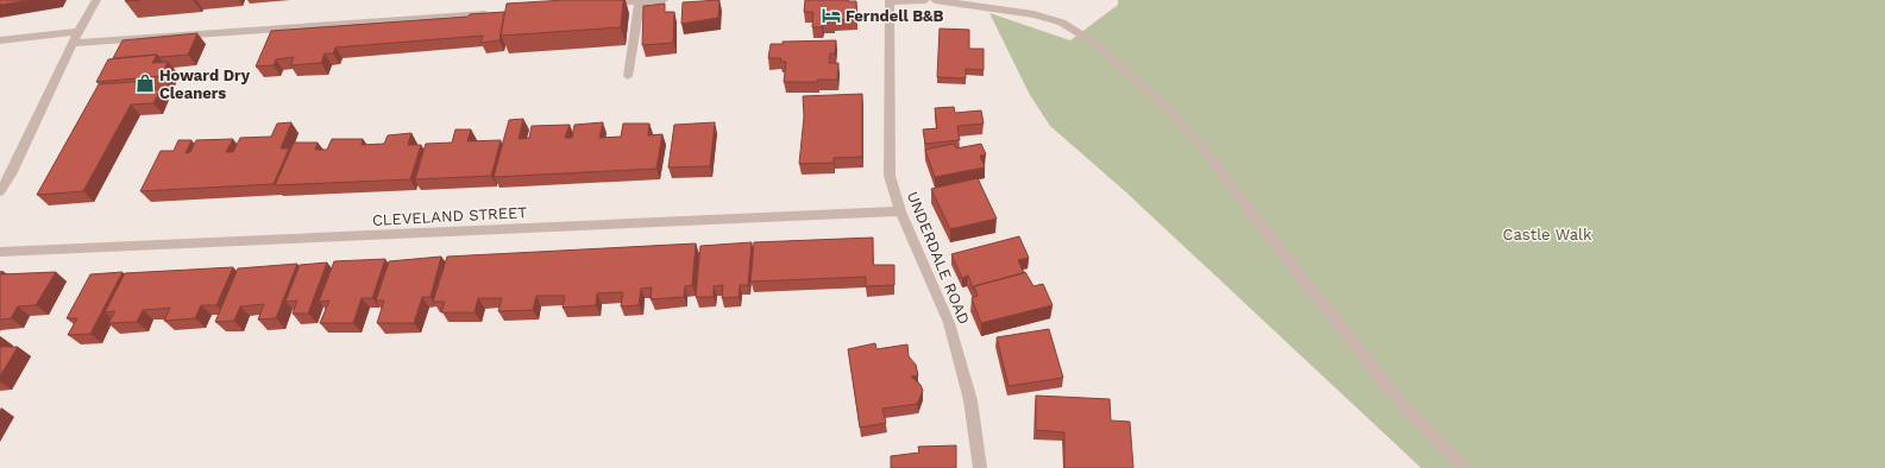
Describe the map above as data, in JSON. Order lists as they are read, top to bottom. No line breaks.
{"streets":{"street":["CLEVELAND STREET","UNDERDALE ROAD"]},"crossings":[["CLEVELAND STREET","UNDERDALE ROAD"]],"parks":["Castle Walk"],"places":{"hotel":["Ferndell B&B"],"shop":["Howard Dry Cleaners"]}}
